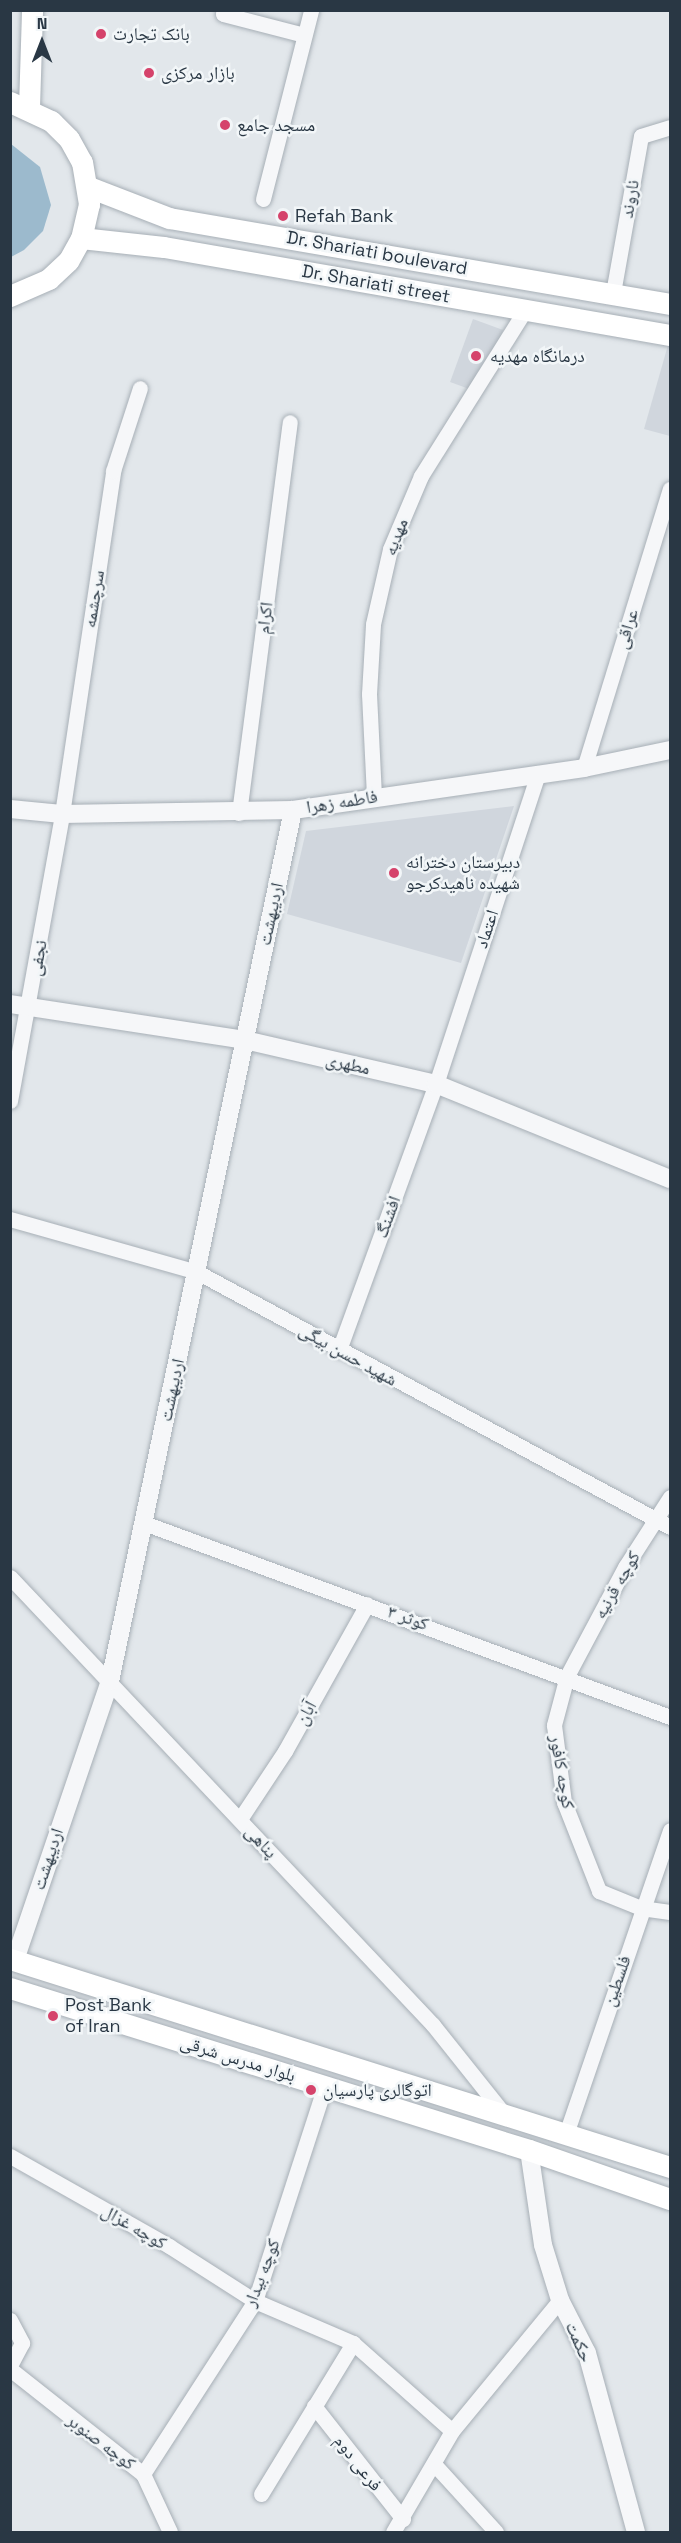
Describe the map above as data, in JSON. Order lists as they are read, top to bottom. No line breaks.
{"streets":{"main road":["Dr. Shariati boulevard","Dr. Shariati street","بلوار مدرس شرقی"],"street":["ناروند","مهدیه","سرچشمه","اکرام","عراقی","فاطمه زهرا","اردیبهشت","اعتماد","نجفی","مطهری","افشنگ","شهید حسن بیگی","کوچه قرنیه","کوثر ۳","آبان","کوچه کافور","پناهی","فلسطین","کوچه غزال","کوچه بیدار","حکمت","کوچه صنوبر","فرعی دوم"]},"crossings":[["ناروند","Dr. Shariati boulevard"],["Dr. Shariati street","مهدیه"],["مهدیه","فاطمه زهرا"],["سرچشمه","فاطمه زهرا"],["سرچشمه","نجفی"],["اکرام","فاطمه زهرا"],["عراقی","فاطمه زهرا"],["فاطمه زهرا","اردیبهشت"],["فاطمه زهرا","اعتماد"],["فاطمه زهرا","نجفی"],["اردیبهشت","مطهری"],["اردیبهشت","شهید حسن بیگی"],["اردیبهشت","کوثر ۳"],["اردیبهشت","پناهی"],["اردیبهشت","بلوار مدرس شرقی"],["اعتماد","مطهری"],["اعتماد","افشنگ"],["نجفی","مطهری"],["مطهری","افشنگ"],["افشنگ","شهید حسن بیگی"],["شهید حسن بیگی","کوچه قرنیه"],["کوچه قرنیه","کوثر ۳"],["کوچه قرنیه","کوچه کافور"],["کوثر ۳","آبان"],["کوثر ۳","کوچه کافور"],["آبان","پناهی"],["کوچه کافور","فلسطین"],["پناهی","بلوار مدرس شرقی"],["فلسطین","بلوار مدرس شرقی"],["بلوار مدرس شرقی","کوچه بیدار"],["بلوار مدرس شرقی","حکمت"],["کوچه غزال","کوچه بیدار"],["کوچه بیدار","کوچه صنوبر"]],"places":["بانک تجارت","بازار مرکزی","مسجد جامع","Refah Bank","درمانگاه مهدیه","دبیرستان دخترانه شهیده ناهیدکرجو","Post Bank of Iran","اتوگالری پارسیان"],"north":"top"}
